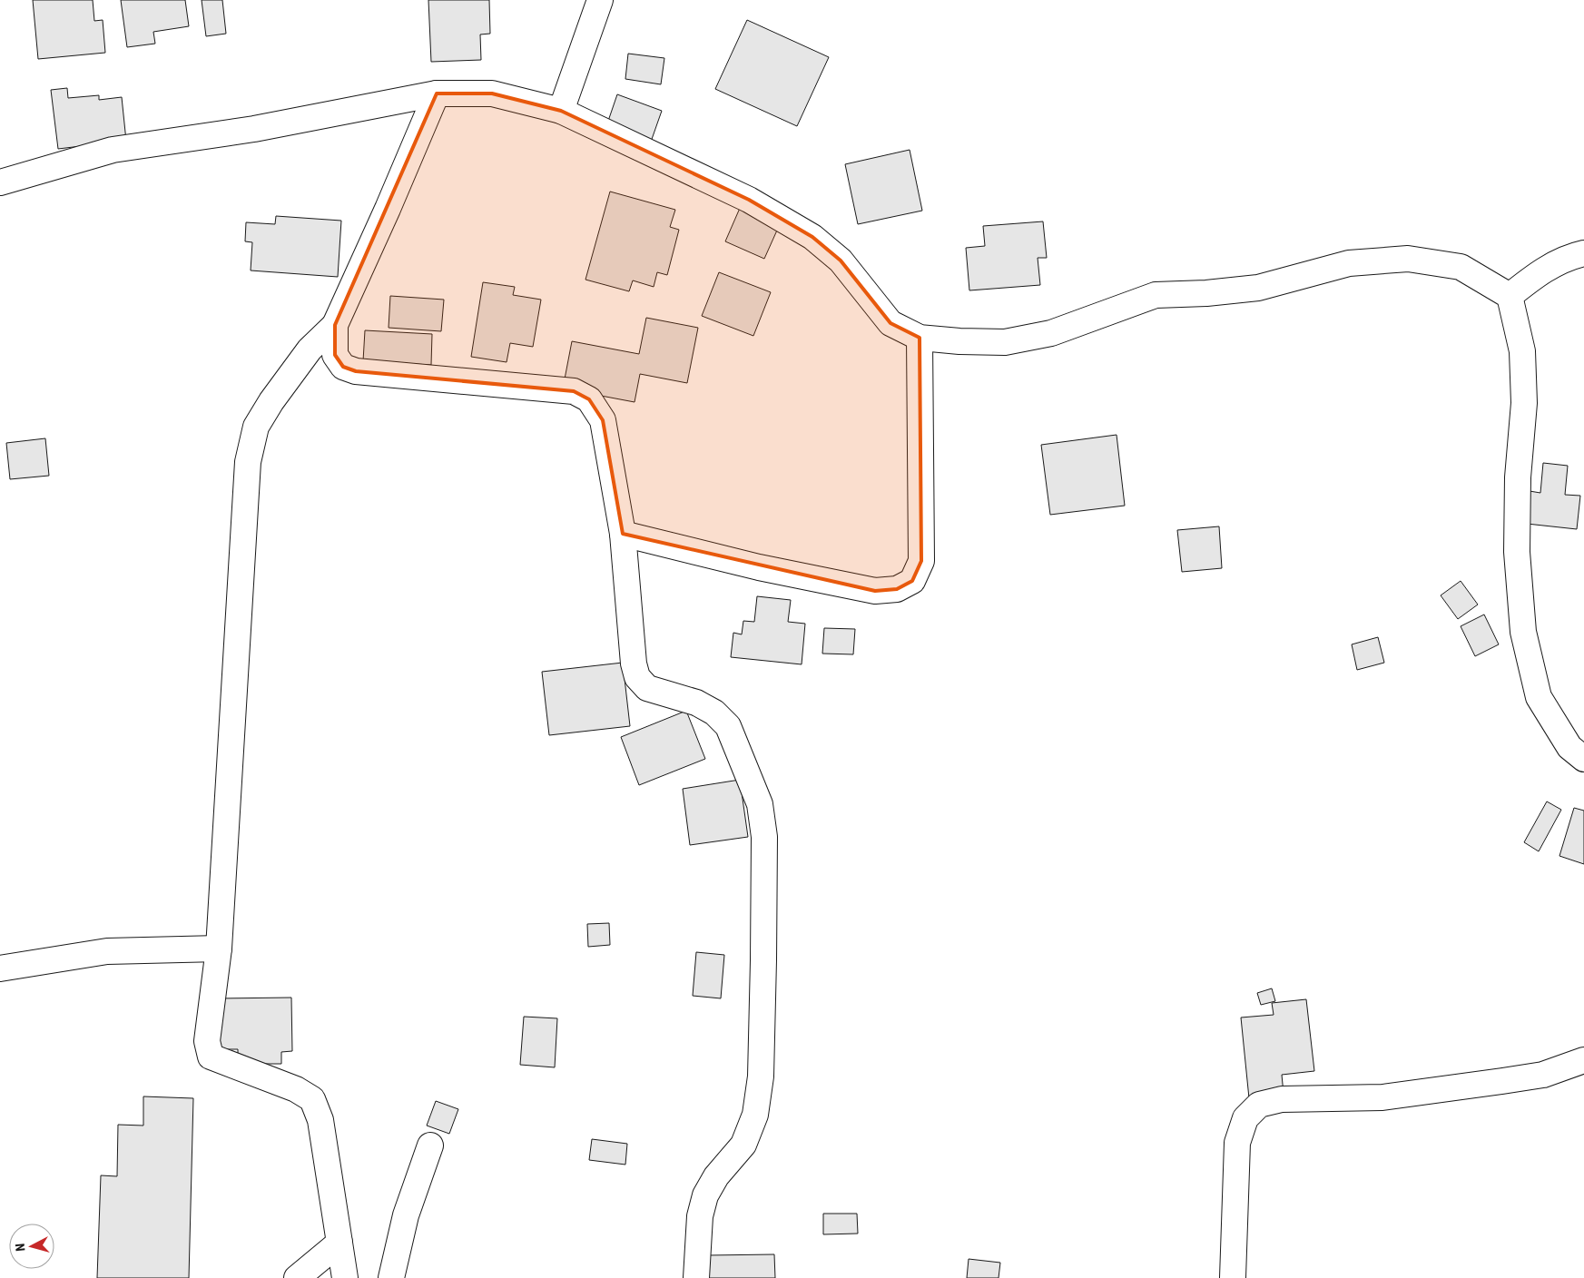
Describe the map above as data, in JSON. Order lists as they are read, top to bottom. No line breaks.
{"north":"left"}
